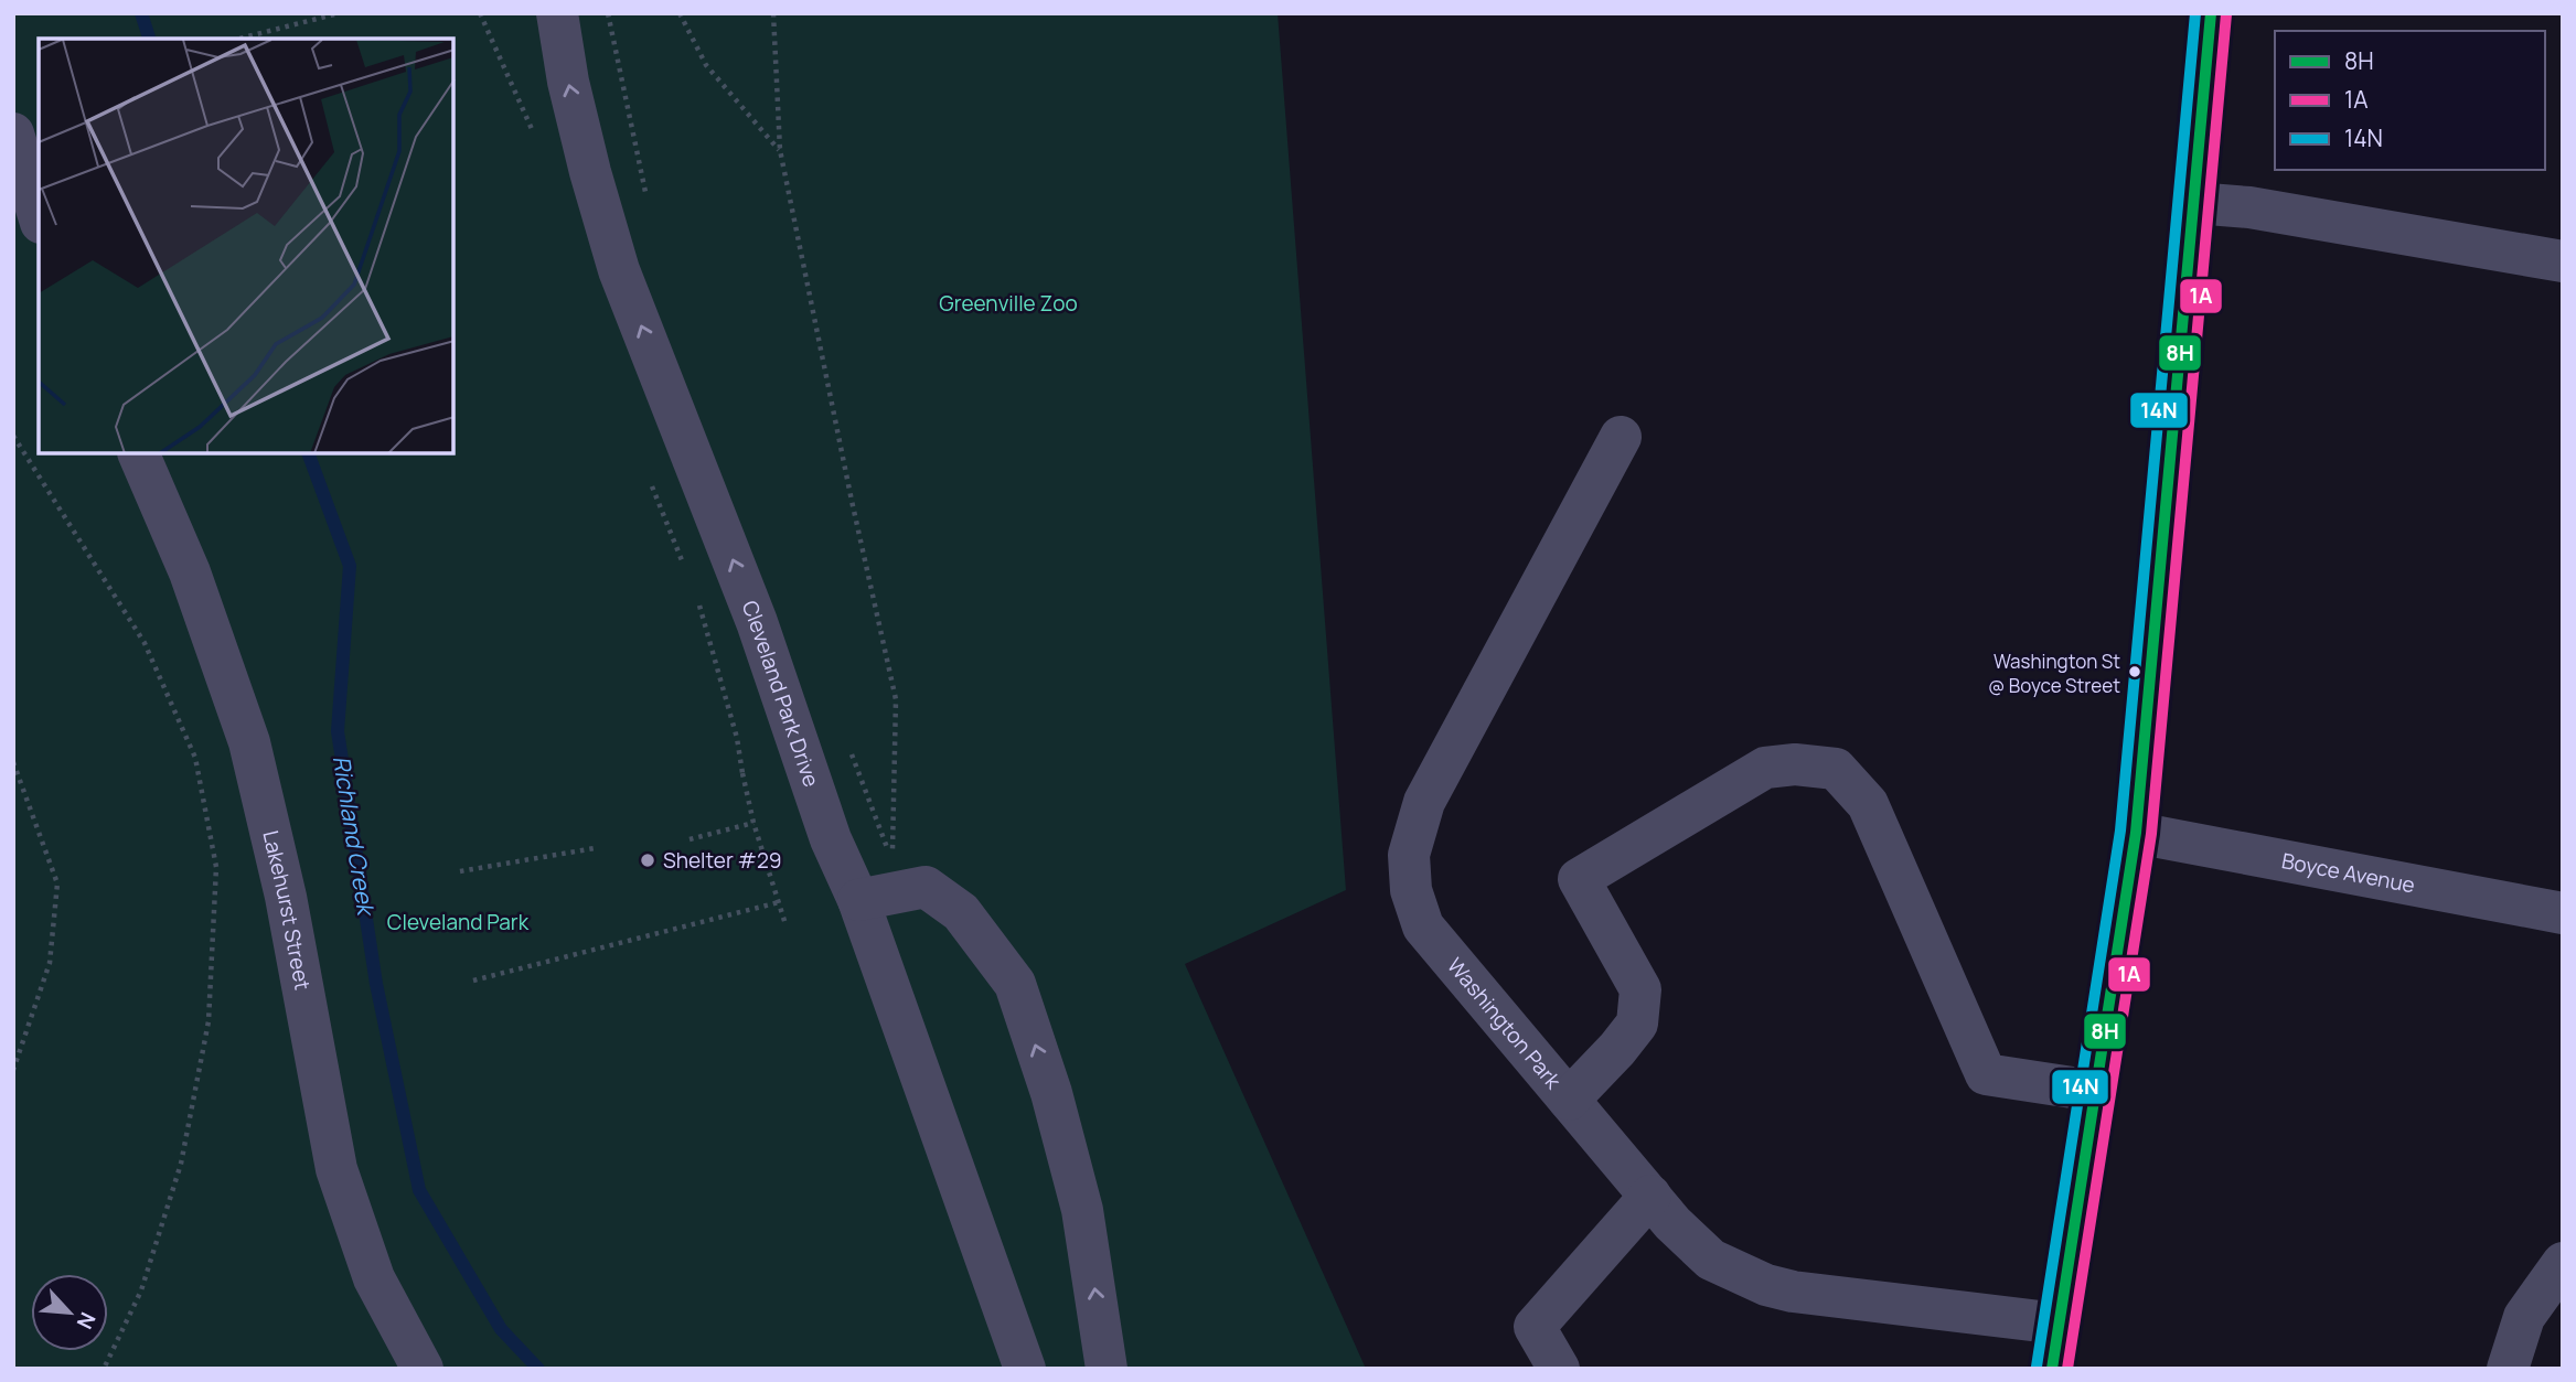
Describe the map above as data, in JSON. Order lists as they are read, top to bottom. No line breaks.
{"streets":{"street":["Cleveland Park Drive","Boyce Avenue","Lakehurst Street","Washington Park"]},"one_way":["Cleveland Park Drive"],"water":["Richland Creek"],"parks":["Greenville Zoo","Cleveland Park"],"places":["Washington St @ Boyce Street","Shelter #29"],"lines":["transit line 8H","transit line 14N","transit line 1A"],"legend":["8H","1A","14N"],"north":"bottom right"}
